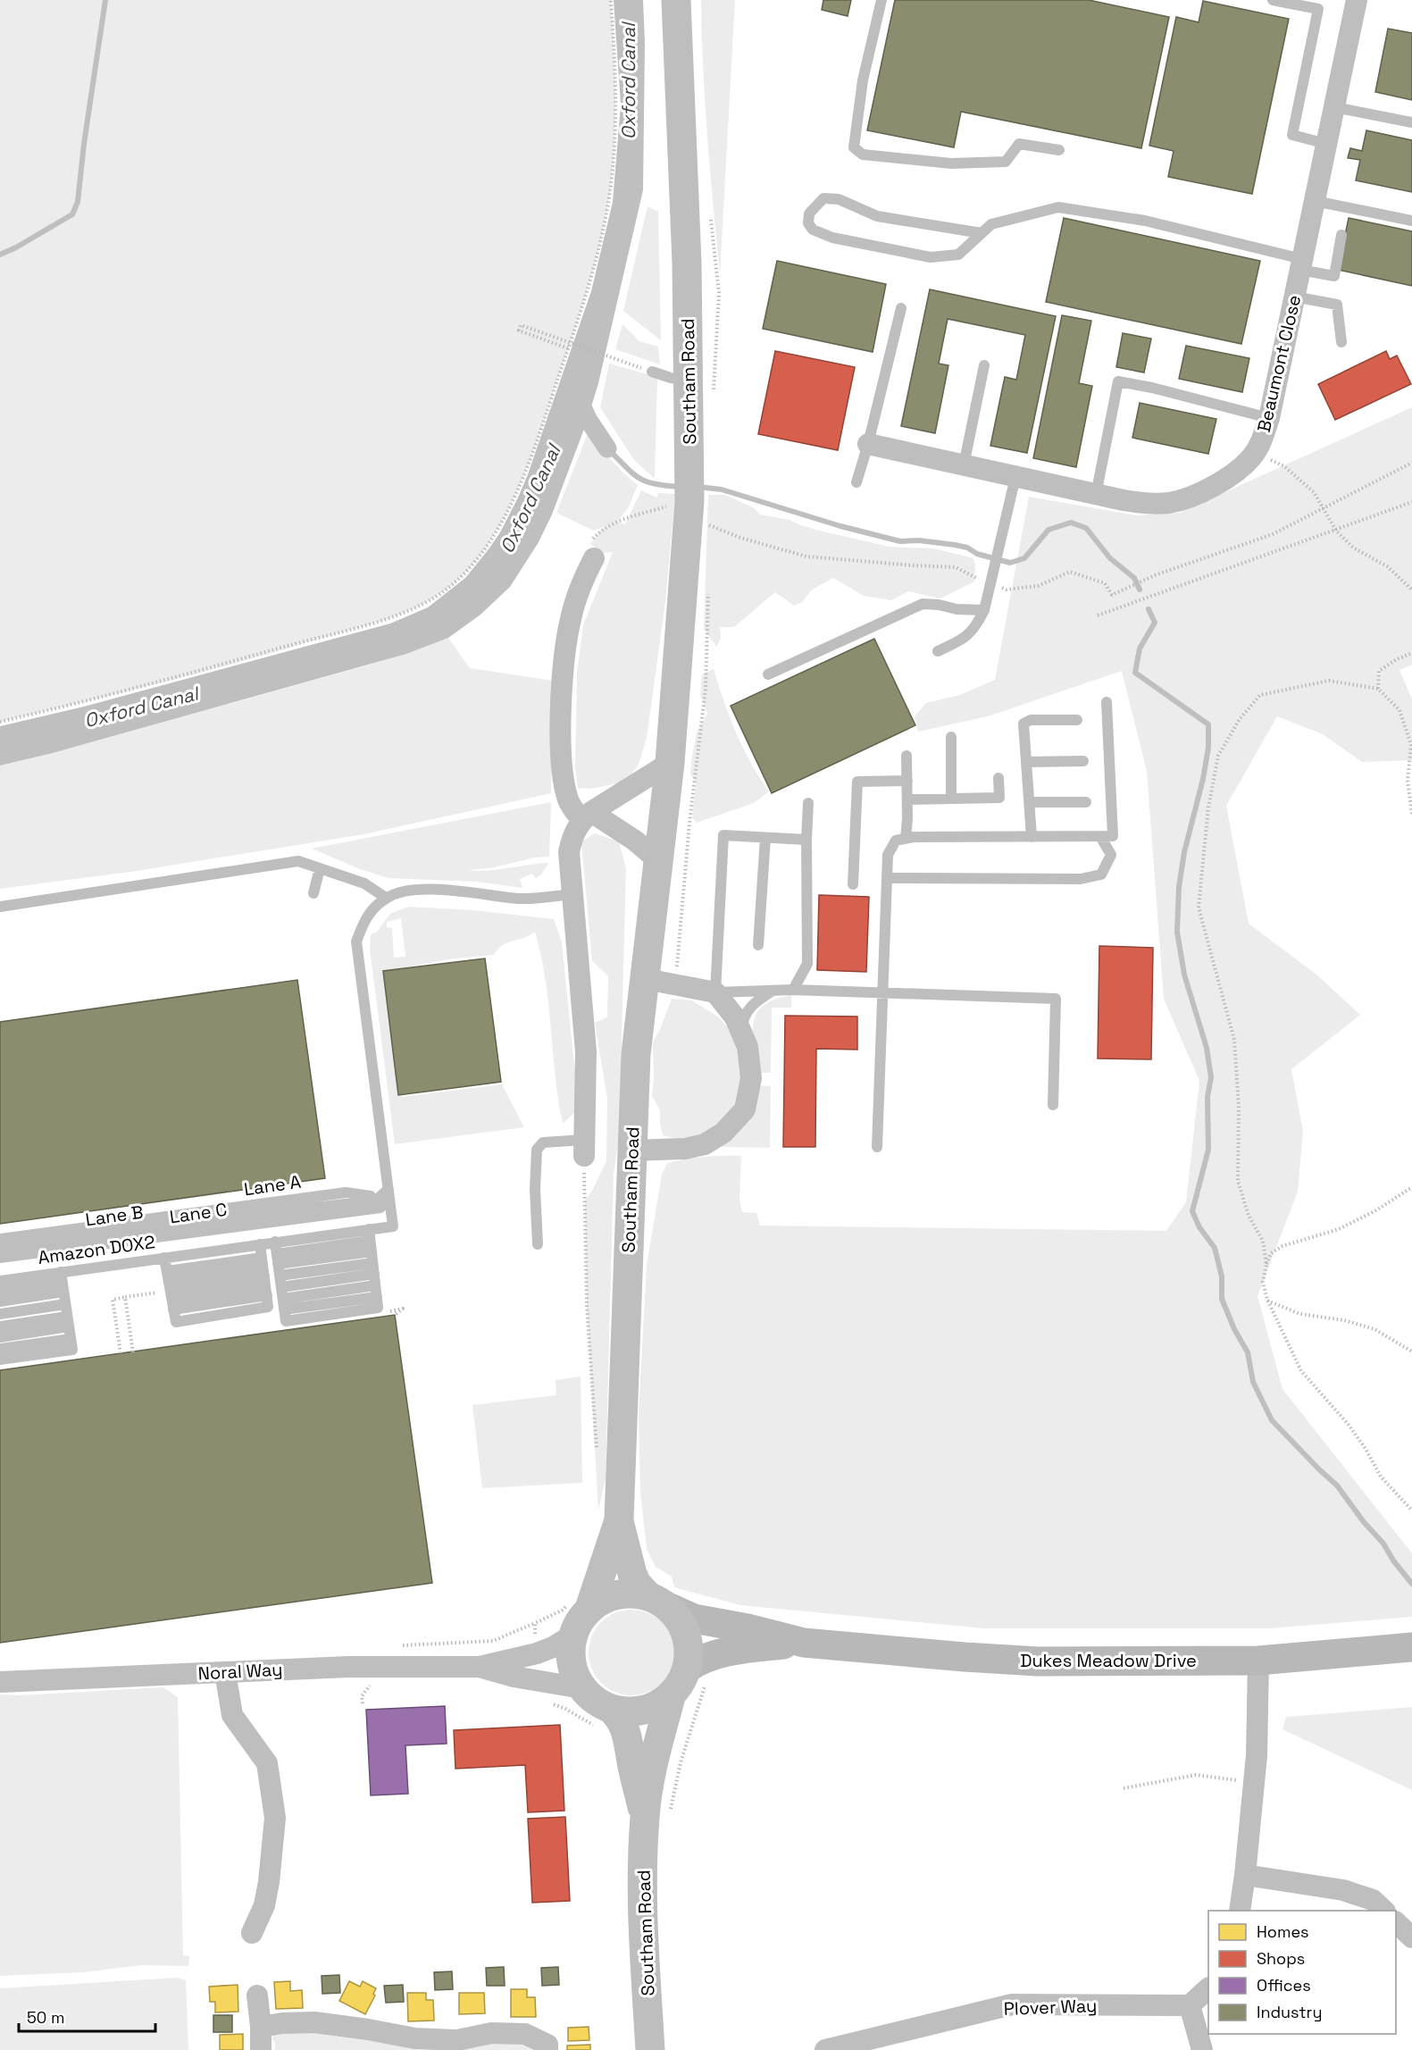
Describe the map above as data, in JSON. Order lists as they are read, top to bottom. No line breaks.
{"streets":{"highway":["Southam Road"],"street":["Beaumont Close","Dukes Meadow Drive","Noral Way","Plover Way"],"lane":["Lane A","Lane C","Lane B","Amazon DOX2"]},"crossings":[["Southam Road","Dukes Meadow Drive"],["Southam Road","Noral Way"],["Lane A","Lane C"],["Lane A","Lane B"],["Lane A","Amazon DOX2"],["Lane C","Lane B"],["Lane C","Amazon DOX2"],["Lane B","Amazon DOX2"],["Dukes Meadow Drive","Noral Way"]],"water":["Oxford Canal"],"legend":["Homes","Shops","Offices","Industry"],"scale_bar":"50 m"}
